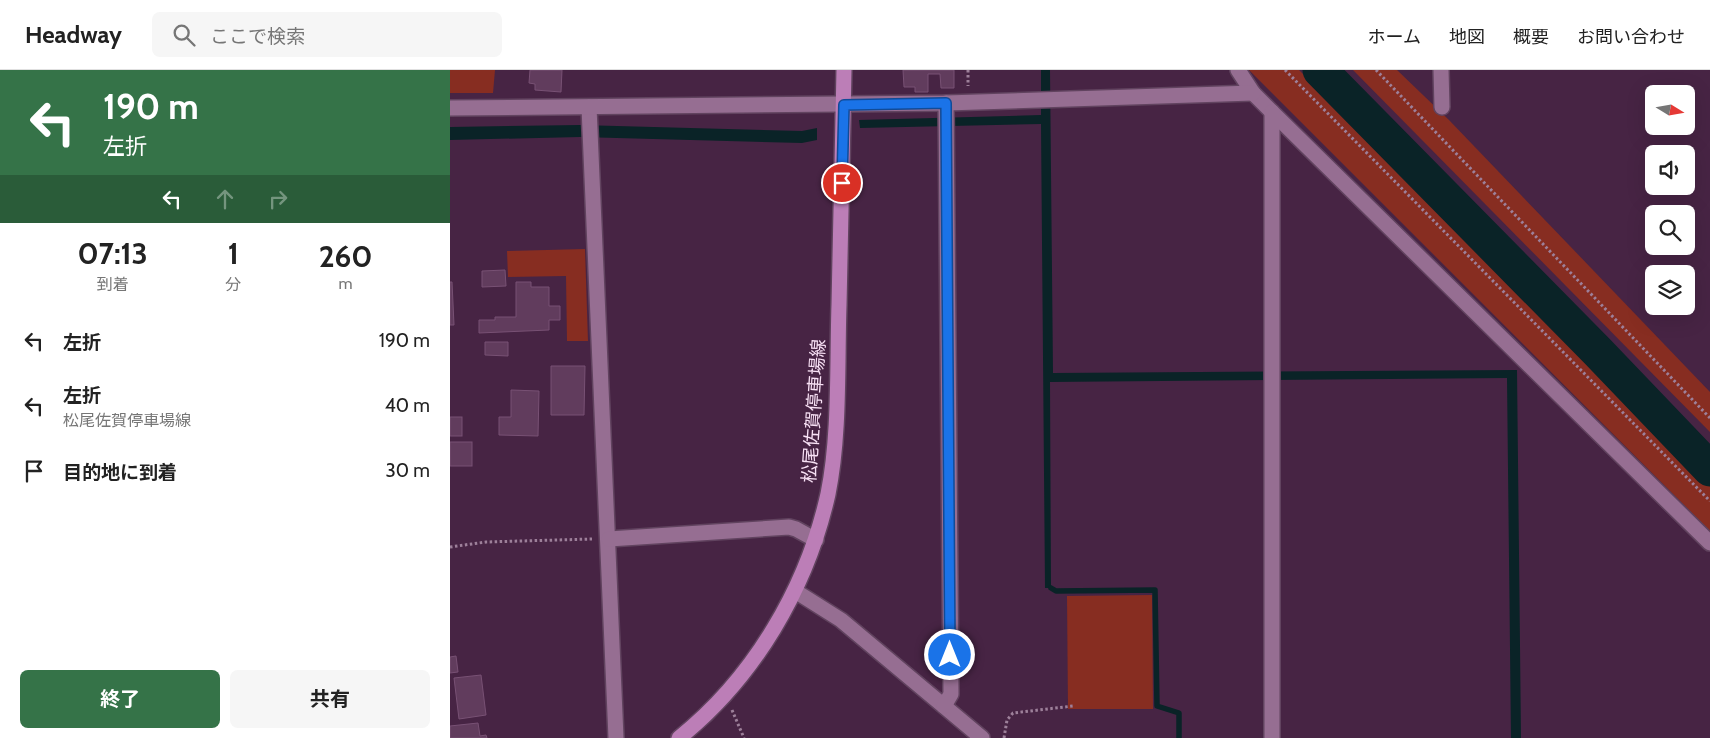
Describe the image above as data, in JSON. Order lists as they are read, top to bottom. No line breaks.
{"streets":{"main road":["松尾佐賀停車場線"]},"north":"right","page":{"header":"Headway","search":"ここで検索","nav":["ホーム","地図","概要","お問い合わせ"],"turn":["190 m","左折"],"eta":["07:13","到着","1","分","260","m"],"list":[{"name":"左折","value":"190 m"},{"name":"左折","note":"松尾佐賀停車場線","value":"40 m"},{"name":"目的地に到着","value":"30 m"}],"buttons":["終了","共有"]}}
